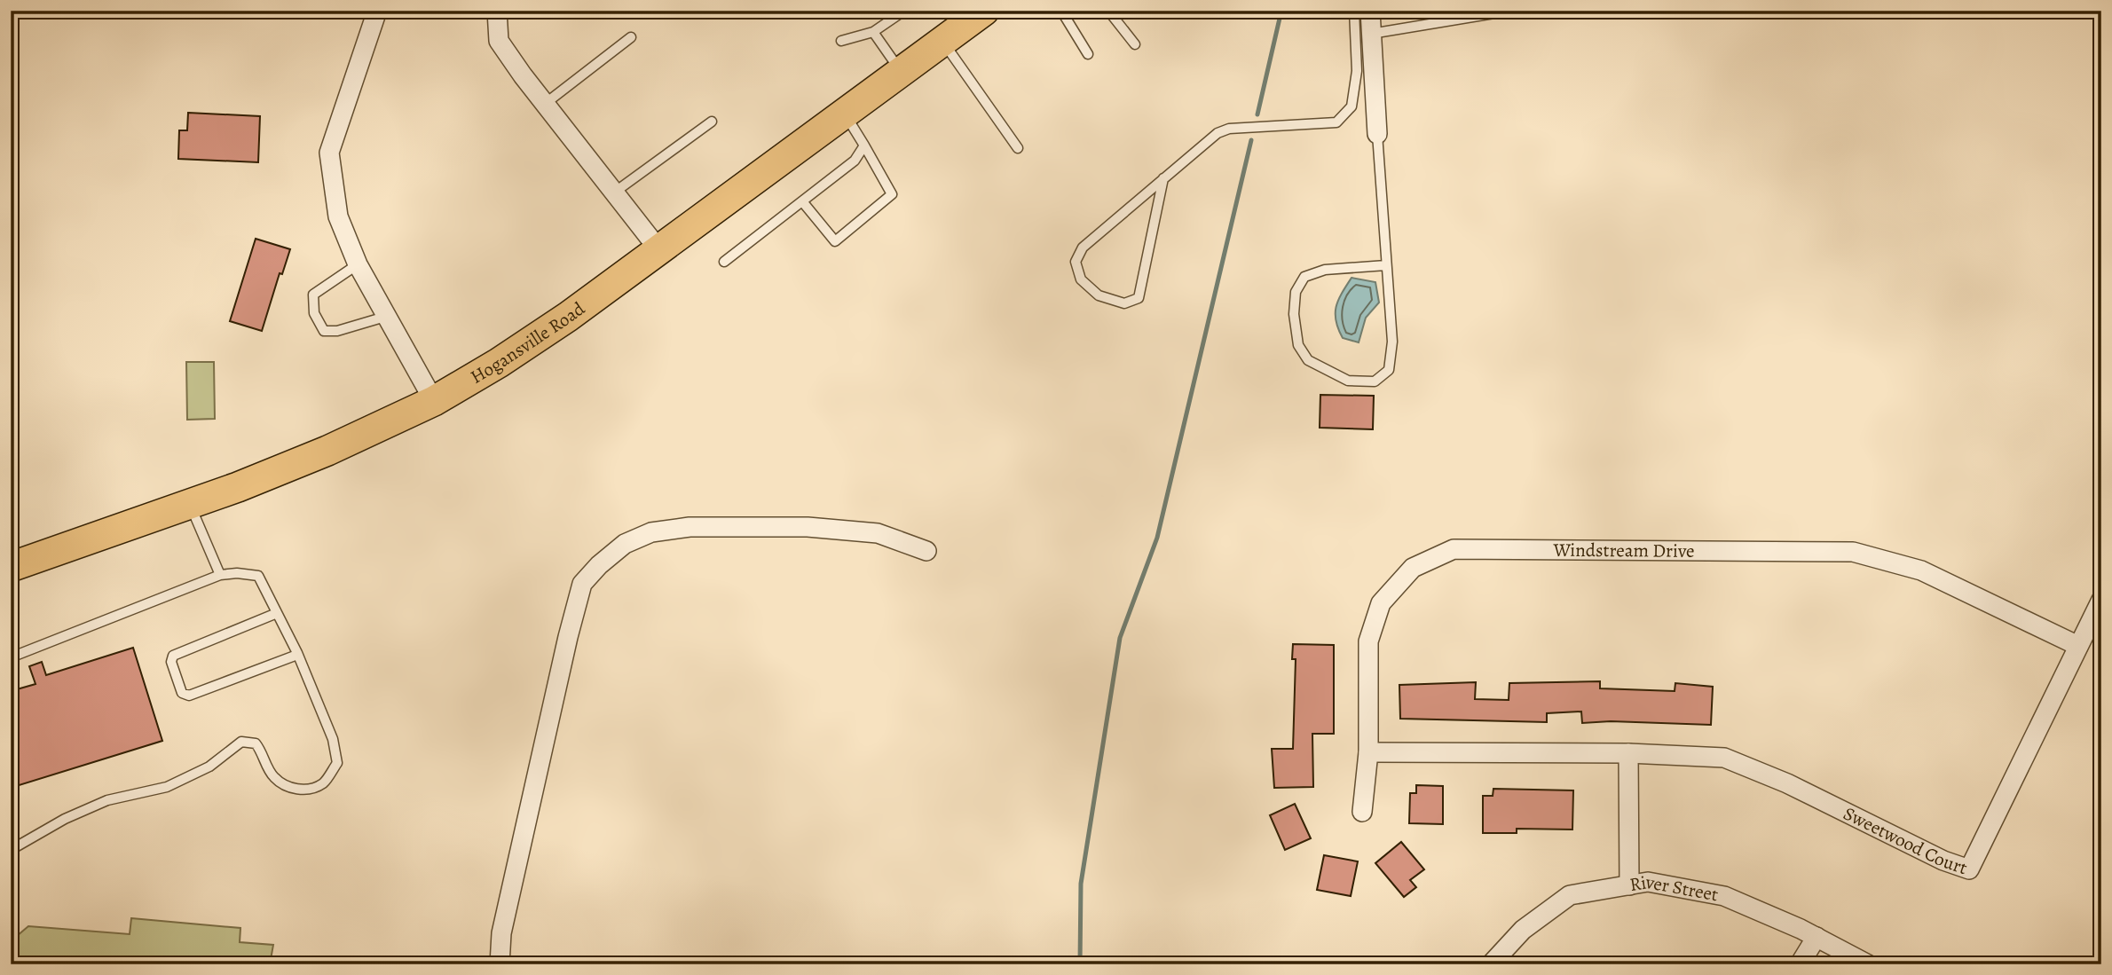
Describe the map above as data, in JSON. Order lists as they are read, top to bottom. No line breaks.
{"streets":{"main road":["Hogansville Road"],"street":["Windstream Drive","Sweetwood Court","River Street"]},"crossings":[["Windstream Drive","Sweetwood Court"]]}
